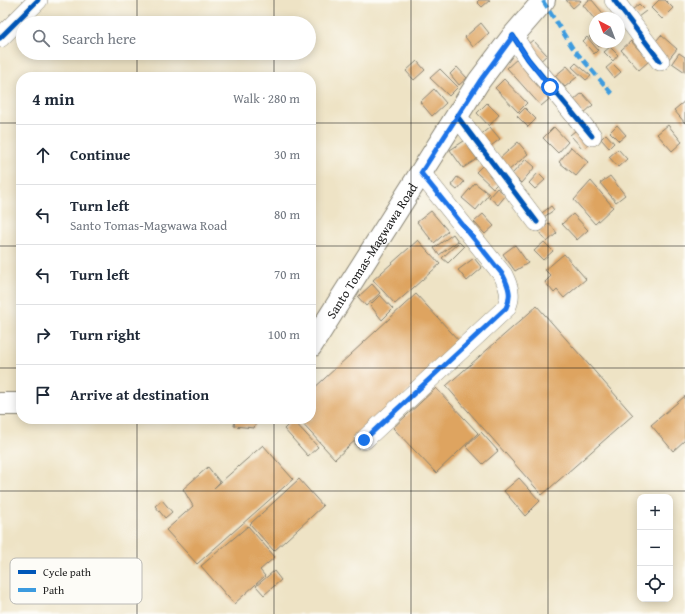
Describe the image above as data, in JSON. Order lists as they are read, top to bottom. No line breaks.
{"streets":{"main road":["Santo Tomas-Magwawa Road"]},"legend":["Cycle path","Path"],"north":"top left","page":{"search":"Search here","heading":["4 min","Walk · 280 m"],"list":[["Continue","30 m"],["Turn left","Santo Tomas-Magwawa Road","80 m"],["Turn left","70 m"],["Turn right","100 m"],"Arrive at destination"],"map_buttons":["+","−"]}}
